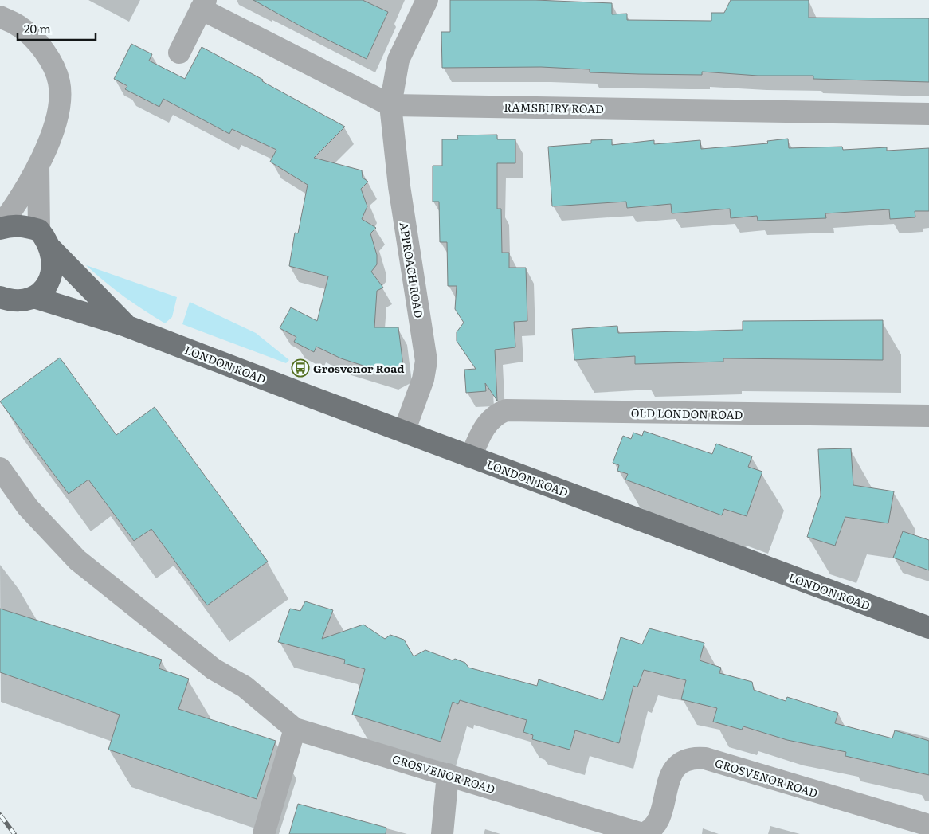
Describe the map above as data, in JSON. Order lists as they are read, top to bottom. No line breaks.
{"streets":{"main road":["LONDON ROAD"],"street":["RAMSBURY ROAD","APPROACH ROAD","OLD LONDON ROAD","GROSVENOR ROAD"]},"crossings":[["RAMSBURY ROAD","APPROACH ROAD"],["APPROACH ROAD","LONDON ROAD"],["LONDON ROAD","OLD LONDON ROAD"]],"places":{"bus stop":["Grosvenor Road"]},"scale_bar":"20 m"}
